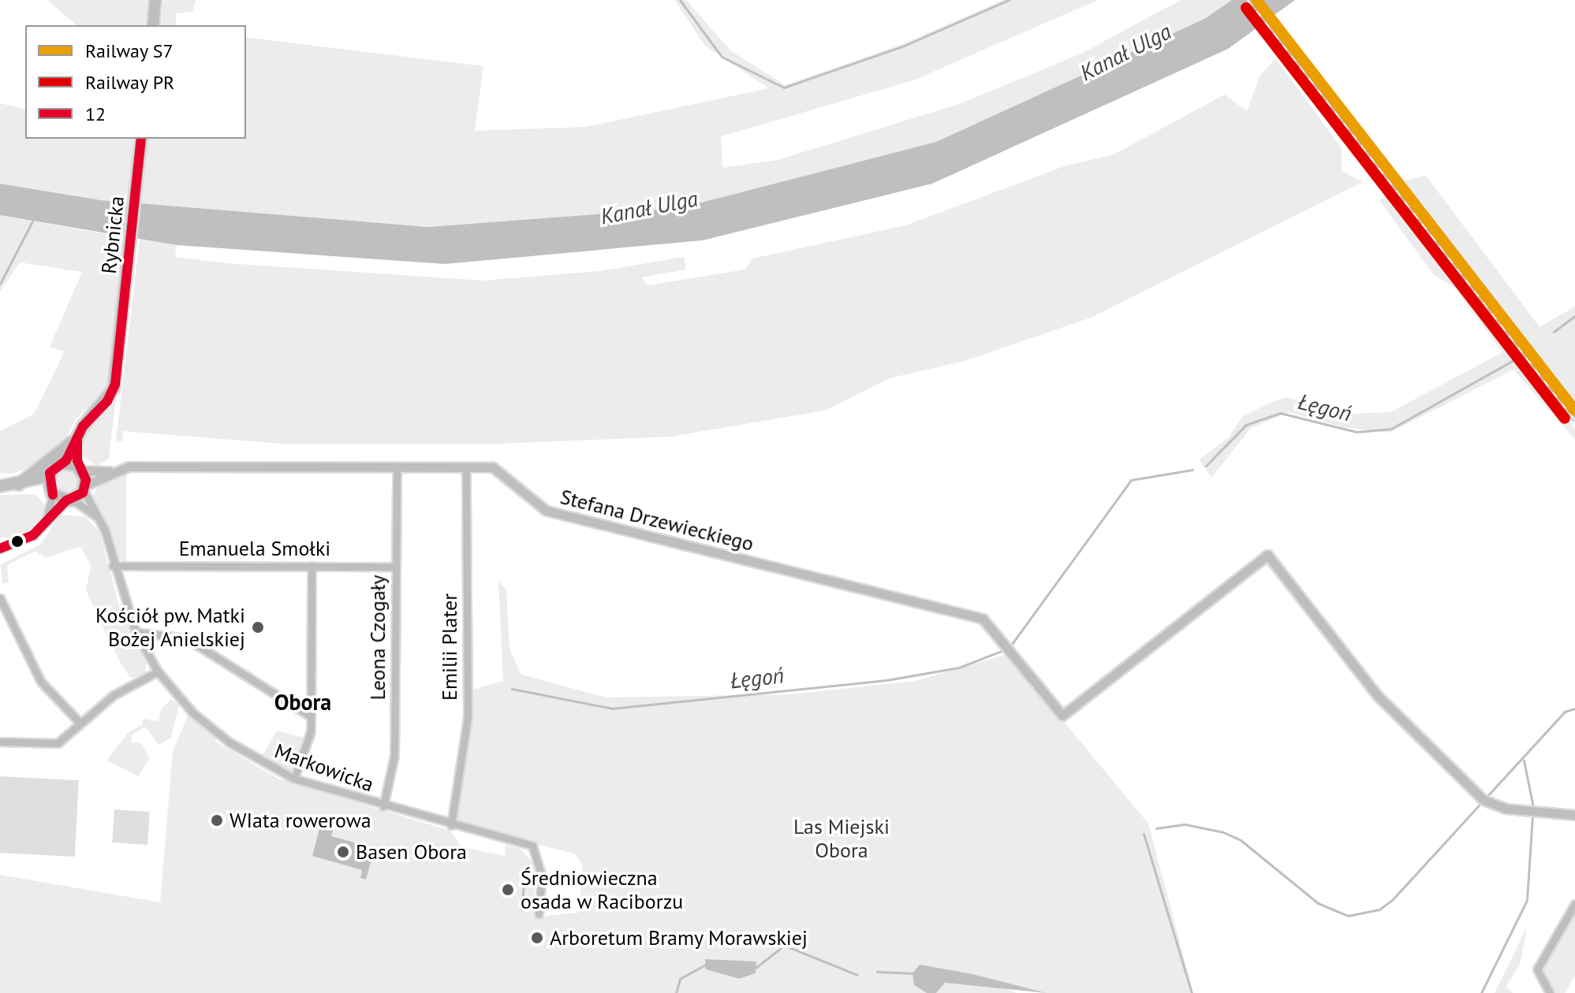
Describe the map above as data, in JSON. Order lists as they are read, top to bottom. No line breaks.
{"streets":{"main road":["Rybnicka"],"street":["Stefana Drzewieckiego","Emanuela Smołki","Leona Czogały","Emilii Plater","Markowicka"]},"crossings":[["Rybnicka","Stefana Drzewieckiego"],["Rybnicka","Markowicka"],["Stefana Drzewieckiego","Leona Czogały"],["Stefana Drzewieckiego","Emilii Plater"],["Stefana Drzewieckiego","Markowicka"],["Emanuela Smołki","Leona Czogały"],["Emanuela Smołki","Markowicka"],["Leona Czogały","Markowicka"],["Emilii Plater","Markowicka"]],"districts":["Obora"],"water":["Kanał Ulga","Łęgoń"],"parks":["Las Miejski Obora"],"places":["Kościół pw. Matki Bożej Anielskiej","WIata rowerowa","Basen Obora","Średniowieczna osada w Raciborzu","Arboretum Bramy Morawskiej"],"lines":["rail line S7","rail line PR","transit line 12"],"legend":["Railway S7","Railway PR","12"]}
